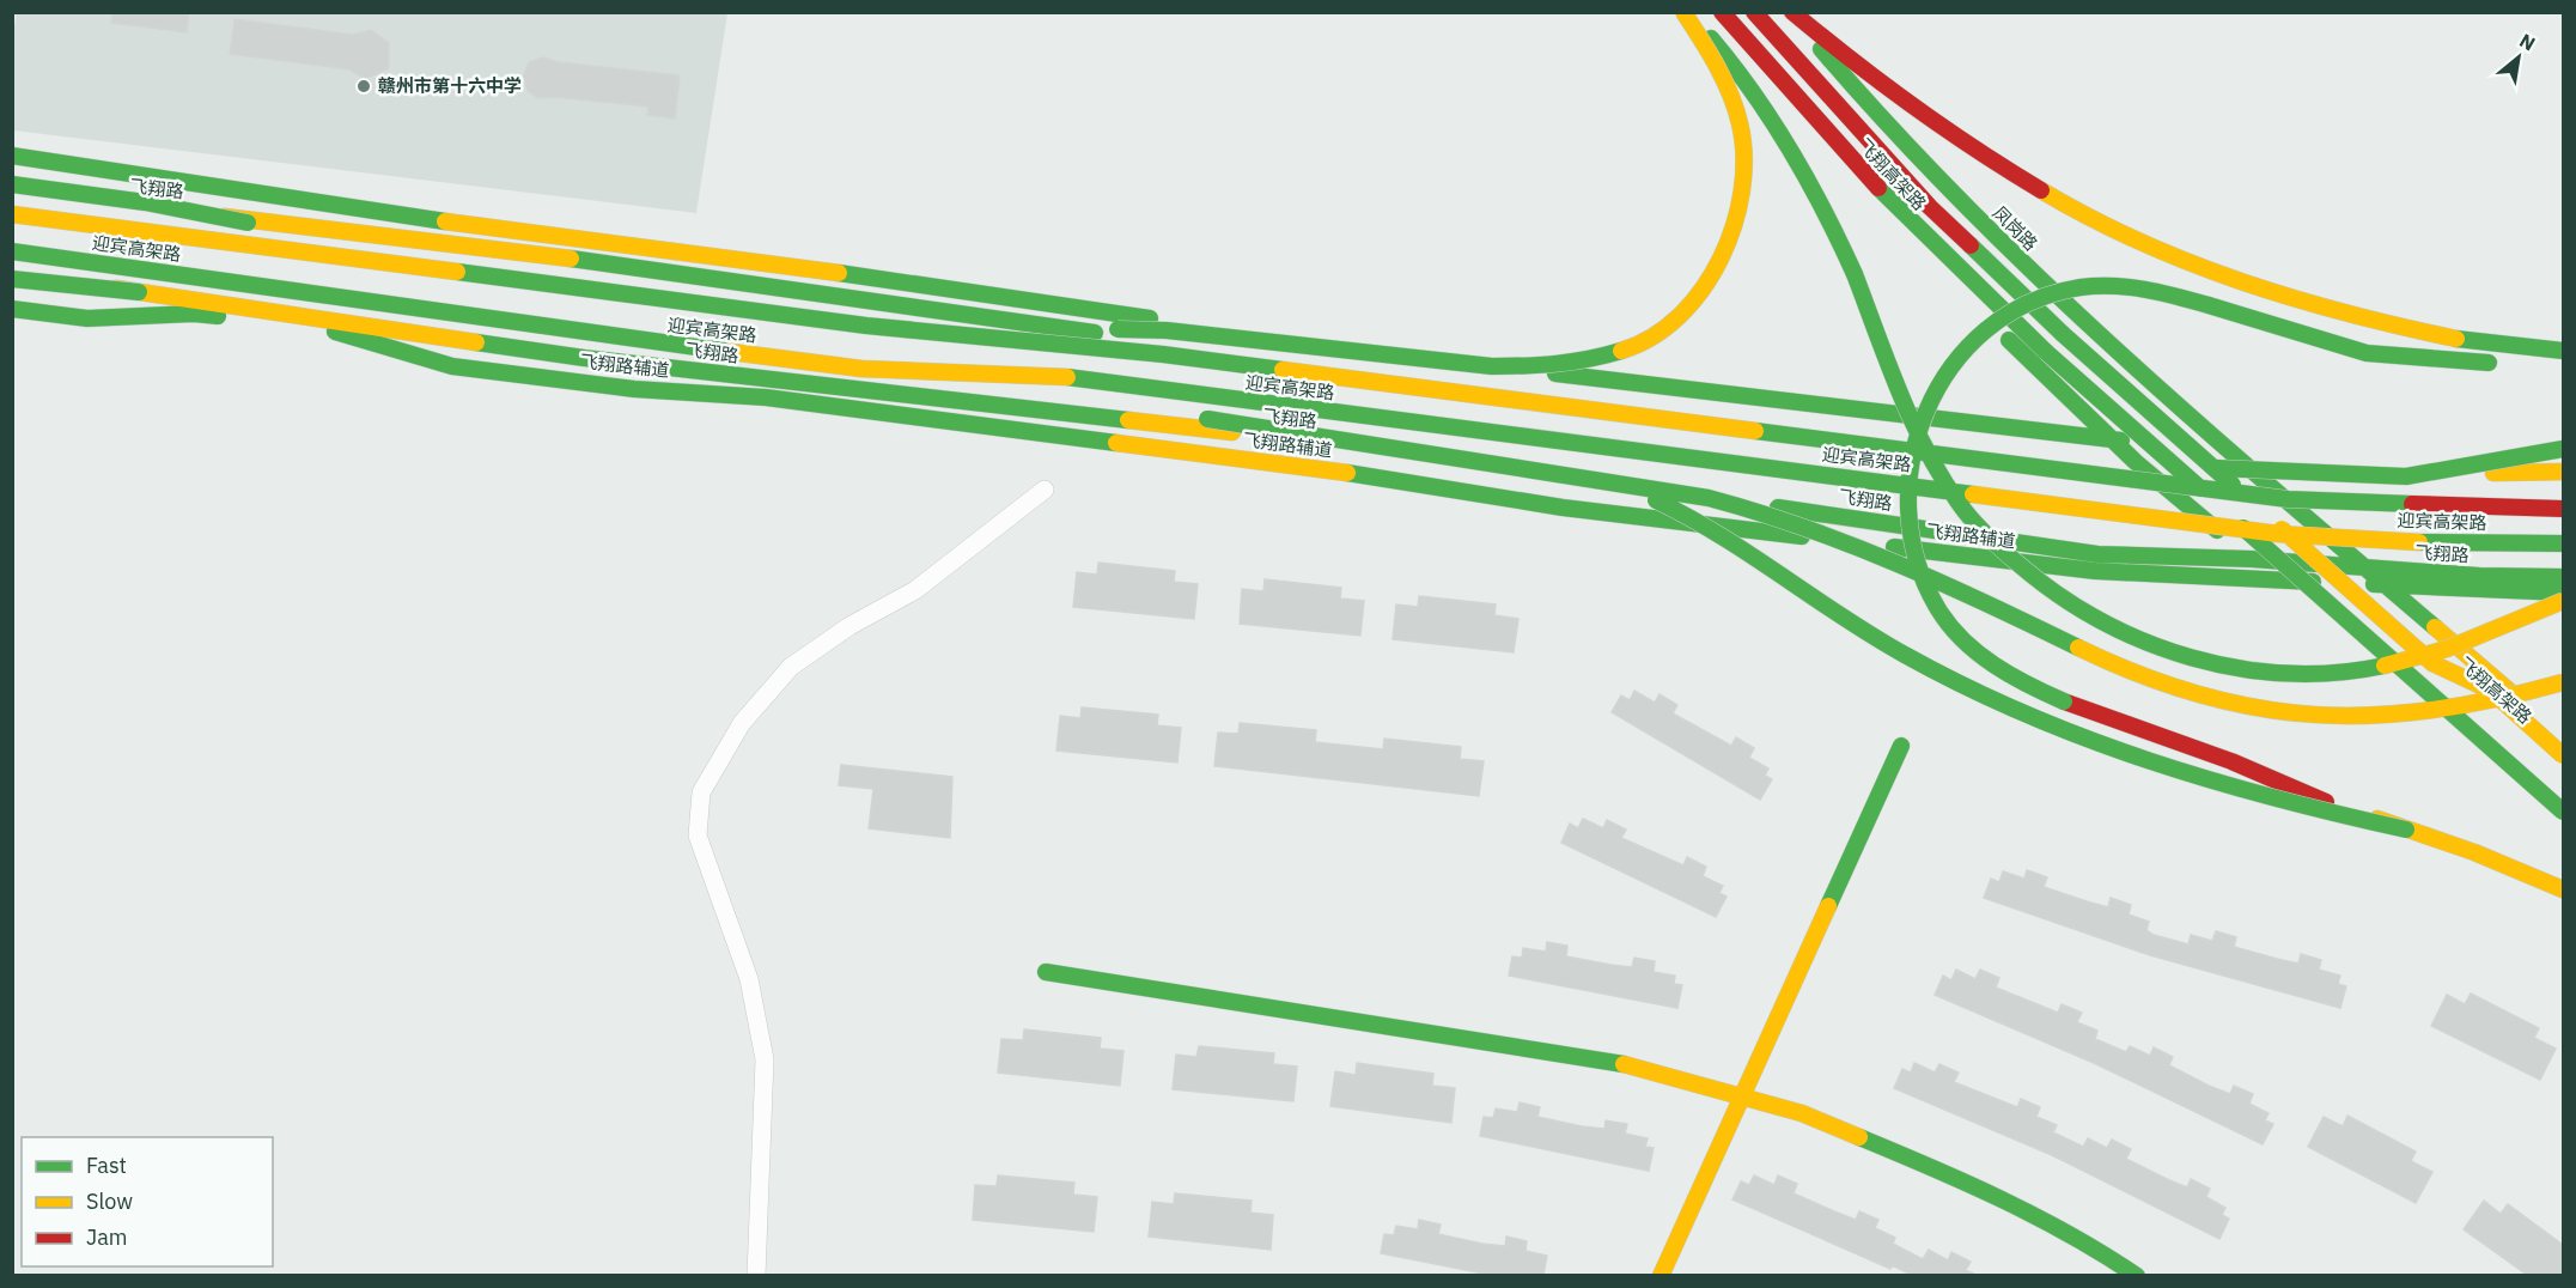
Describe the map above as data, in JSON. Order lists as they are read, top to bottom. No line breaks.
{"streets":{"main road":["飞翔高架路","飞翔路","凤岗路","迎宾高架路","飞翔路辅道"]},"crossings":[["飞翔路","凤岗路"],["凤岗路","飞翔路辅道"]],"places":["赣州市第十六中学"],"legend":["Fast","Slow","Jam"],"north":"top right"}
